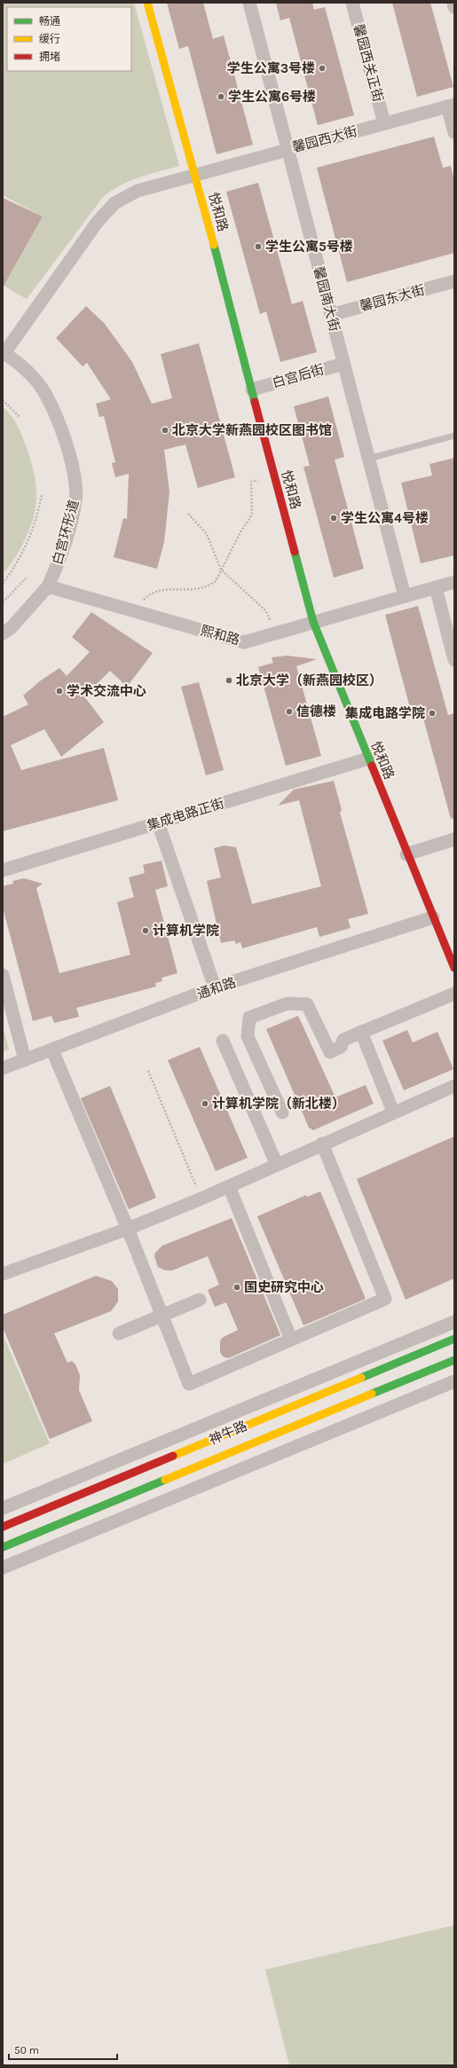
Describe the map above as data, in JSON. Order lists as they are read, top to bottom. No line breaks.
{"streets":{"street":["馨园西关正街","馨园西大街","悦和路","馨园东大街","馨园南大街","白宫后街","白宫环形道","熙和路","集成电路正街","通和路","神牛路"]},"crossings":[["馨园西关正街","馨园西大街"],["馨园西大街","悦和路"],["馨园西大街","馨园南大街"],["馨园西大街","白宫环形道"],["悦和路","白宫后街"],["悦和路","熙和路"],["悦和路","集成电路正街"],["悦和路","通和路"],["馨园东大街","馨园南大街"],["馨园南大街","白宫后街"],["馨园南大街","熙和路"],["白宫环形道","熙和路"]],"places":["学生公寓3号楼","学生公寓6号楼","学生公寓5号楼","北京大学新燕园校区图书馆","学生公寓4号楼","北京大学（新燕园校区）","学术交流中心","信德楼","集成电路学院","计算机学院","计算机学院（新北楼）","国史研究中心"],"legend":["畅通","缓行","拥堵"],"scale_bar":"50 m"}
